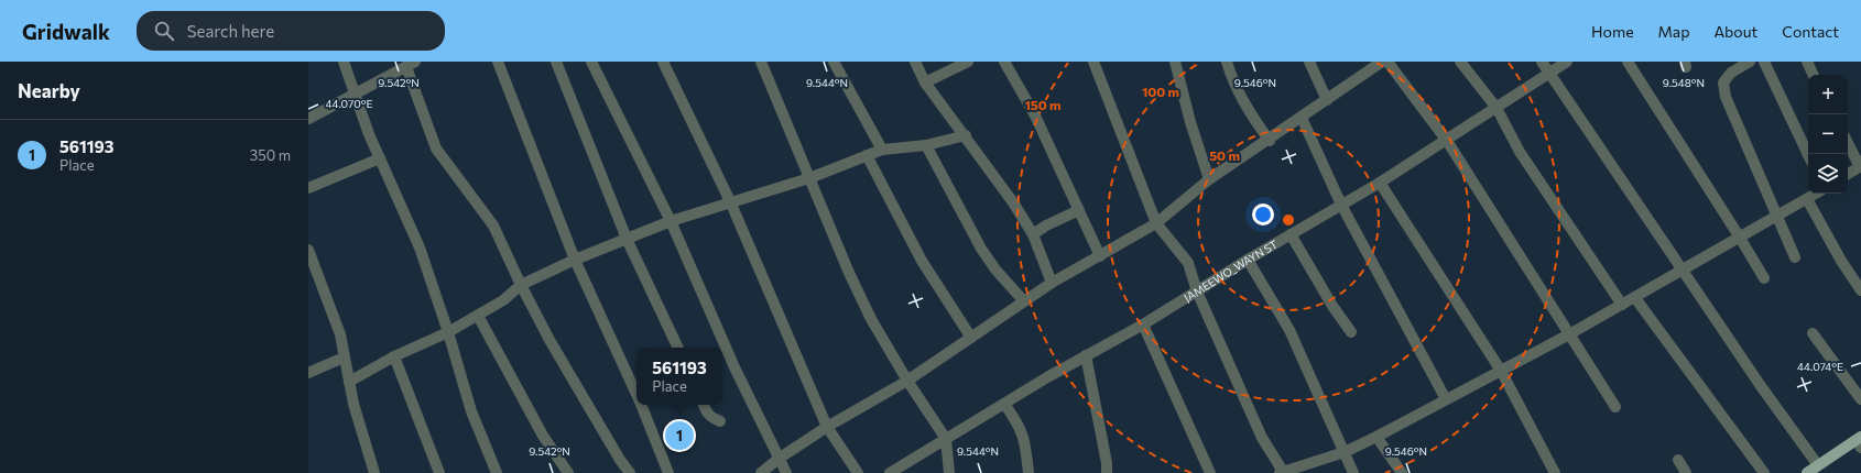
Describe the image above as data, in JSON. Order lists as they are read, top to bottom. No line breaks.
{"streets":{"street":["JAMEEWO_WAYN ST"]},"page":{"header":"Gridwalk","search":"Search here","nav":["Home","Map","About","Contact"],"heading":"Nearby","map_buttons":["+","−"],"list":[{"mark":"1","name":"561193","note":"Place","value":"350 m"}],"popup":["561193","Place"],"pins":"1"},"coordinates":["9.546°N","9.542°N","9.544°N","9.548°N","44.070°E","44.074°E"],"rings":["100 m","150 m","50 m"]}
